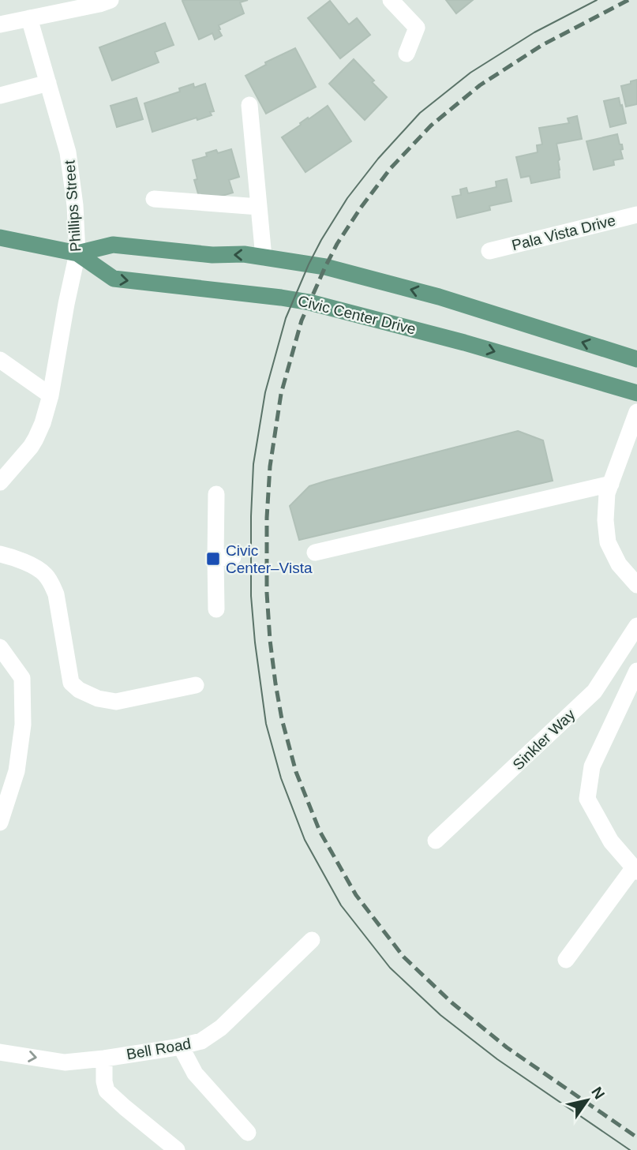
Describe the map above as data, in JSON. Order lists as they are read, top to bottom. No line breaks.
{"streets":{"main road":["Civic Center Drive"],"street":["Phillips Street","Pala Vista Drive","Sinkler Way","Bell Road"]},"crossings":[["Phillips Street","Civic Center Drive"]],"places":{"transit":["Civic Center–Vista"]},"north":"top right"}
